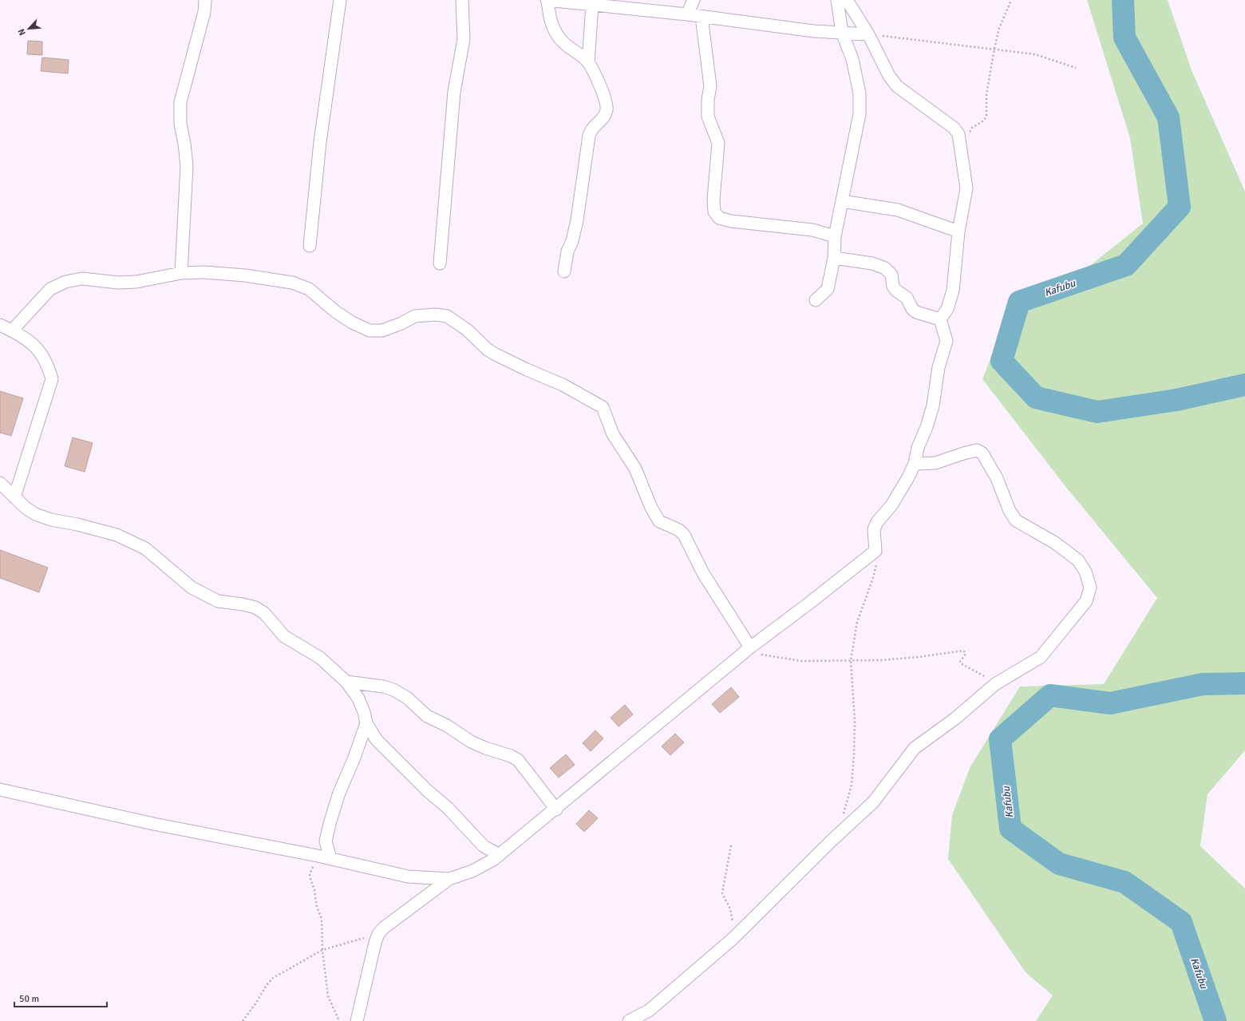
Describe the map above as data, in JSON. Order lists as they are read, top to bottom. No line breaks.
{"water":["Kafubu"],"scale_bar":"50 m","north":"bottom left"}
